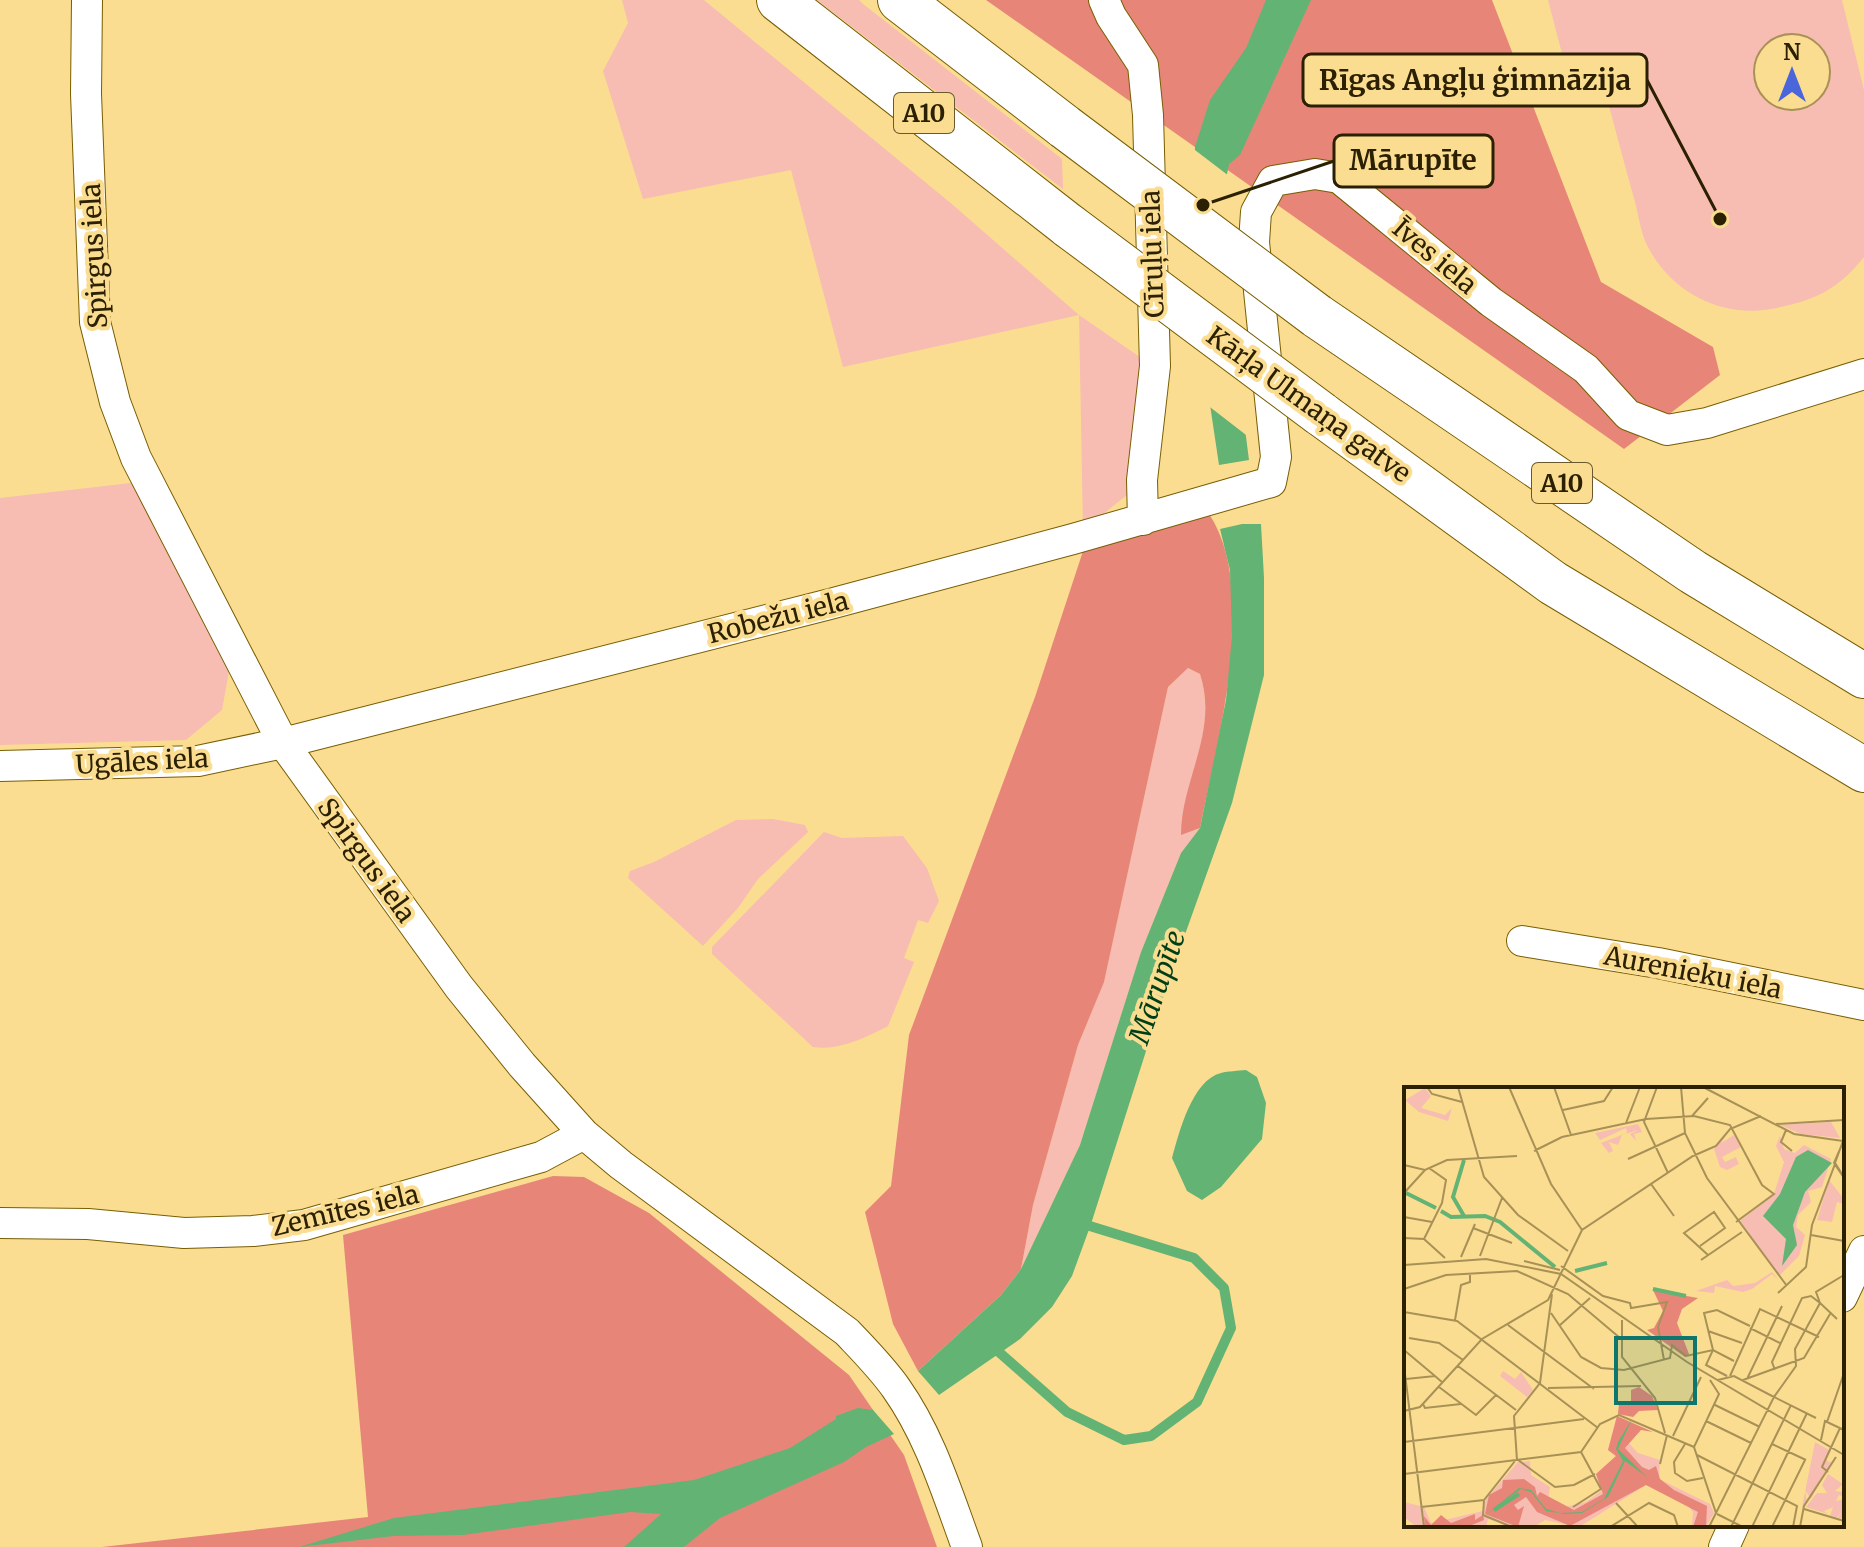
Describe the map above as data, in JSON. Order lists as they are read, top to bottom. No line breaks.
{"streets":{"highway":["A10","Kārļa Ulmaņa gatve"],"street":["Cīruļu iela","Spirgus iela","Īves iela","Robežu iela","Ugāles iela","Aurenieku iela","Zemītes iela"]},"crossings":[["Cīruļu iela","Robežu iela"],["Spirgus iela","Robežu iela"],["Spirgus iela","Ugāles iela"],["Spirgus iela","Zemītes iela"],["Īves iela","Robežu iela"],["Robežu iela","Ugāles iela"]],"water":["Mārupīte"],"places":["Mārupīte","Rīgas Angļu ģimnāzija"],"north":"top"}
